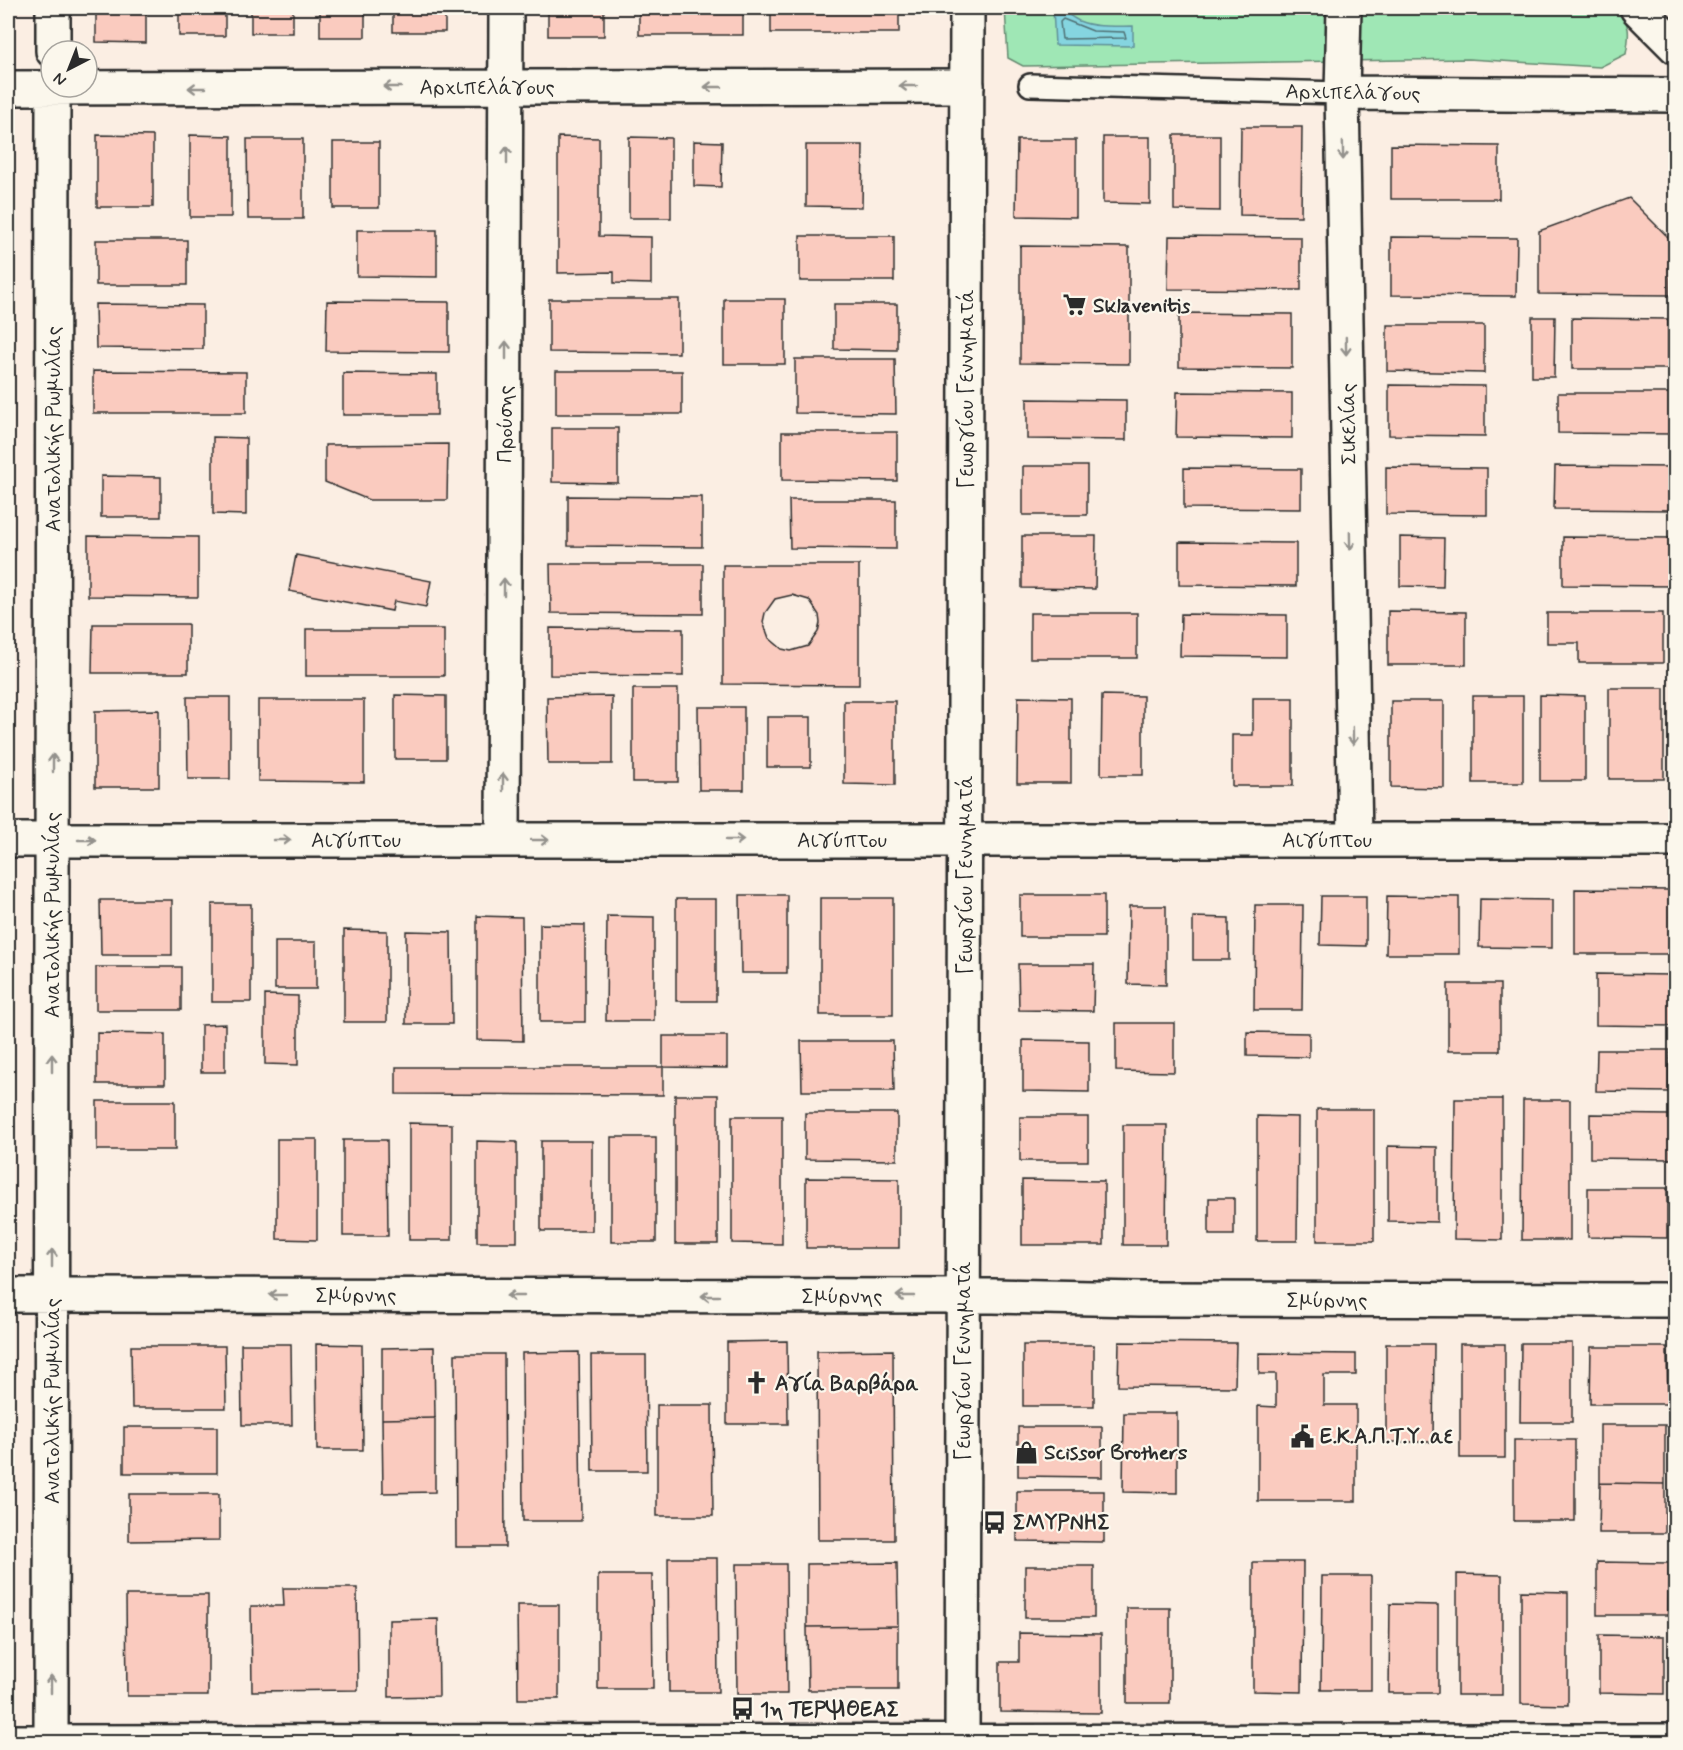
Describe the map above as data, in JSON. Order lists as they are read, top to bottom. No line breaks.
{"streets":{"street":["Αρχιπελάγους","Γεωργίου Γεννηματά","Προύσης","Σικελίας","Ανατολικής Ρωμυλίας","Αιγύπτου","Σμύρνης"]},"crossings":[["Αρχιπελάγους","Γεωργίου Γεννηματά"],["Αρχιπελάγους","Προύσης"],["Αρχιπελάγους","Σικελίας"],["Γεωργίου Γεννηματά","Αιγύπτου"],["Γεωργίου Γεννηματά","Σμύρνης"],["Προύσης","Αιγύπτου"],["Σικελίας","Αιγύπτου"],["Ανατολικής Ρωμυλίας","Αιγύπτου"],["Ανατολικής Ρωμυλίας","Σμύρνης"]],"one_way":["Αρχιπελάγους","Προύσης","Σικελίας","Ανατολικής Ρωμυλίας","Αιγύπτου","Σμύρνης"],"places":{"supermarket":["Sklavenitis"],"church":["Αγία Βαρβάρα"],"public building":["Ε.Κ.Α.Π.Τ.Υ. αε"],"shop":["Scissor Brothers"],"bus stop":["ΣΜΥΡΝΗΣ","1η ΤΕΡΨΙΘΕΑΣ"]},"north":"bottom left"}
